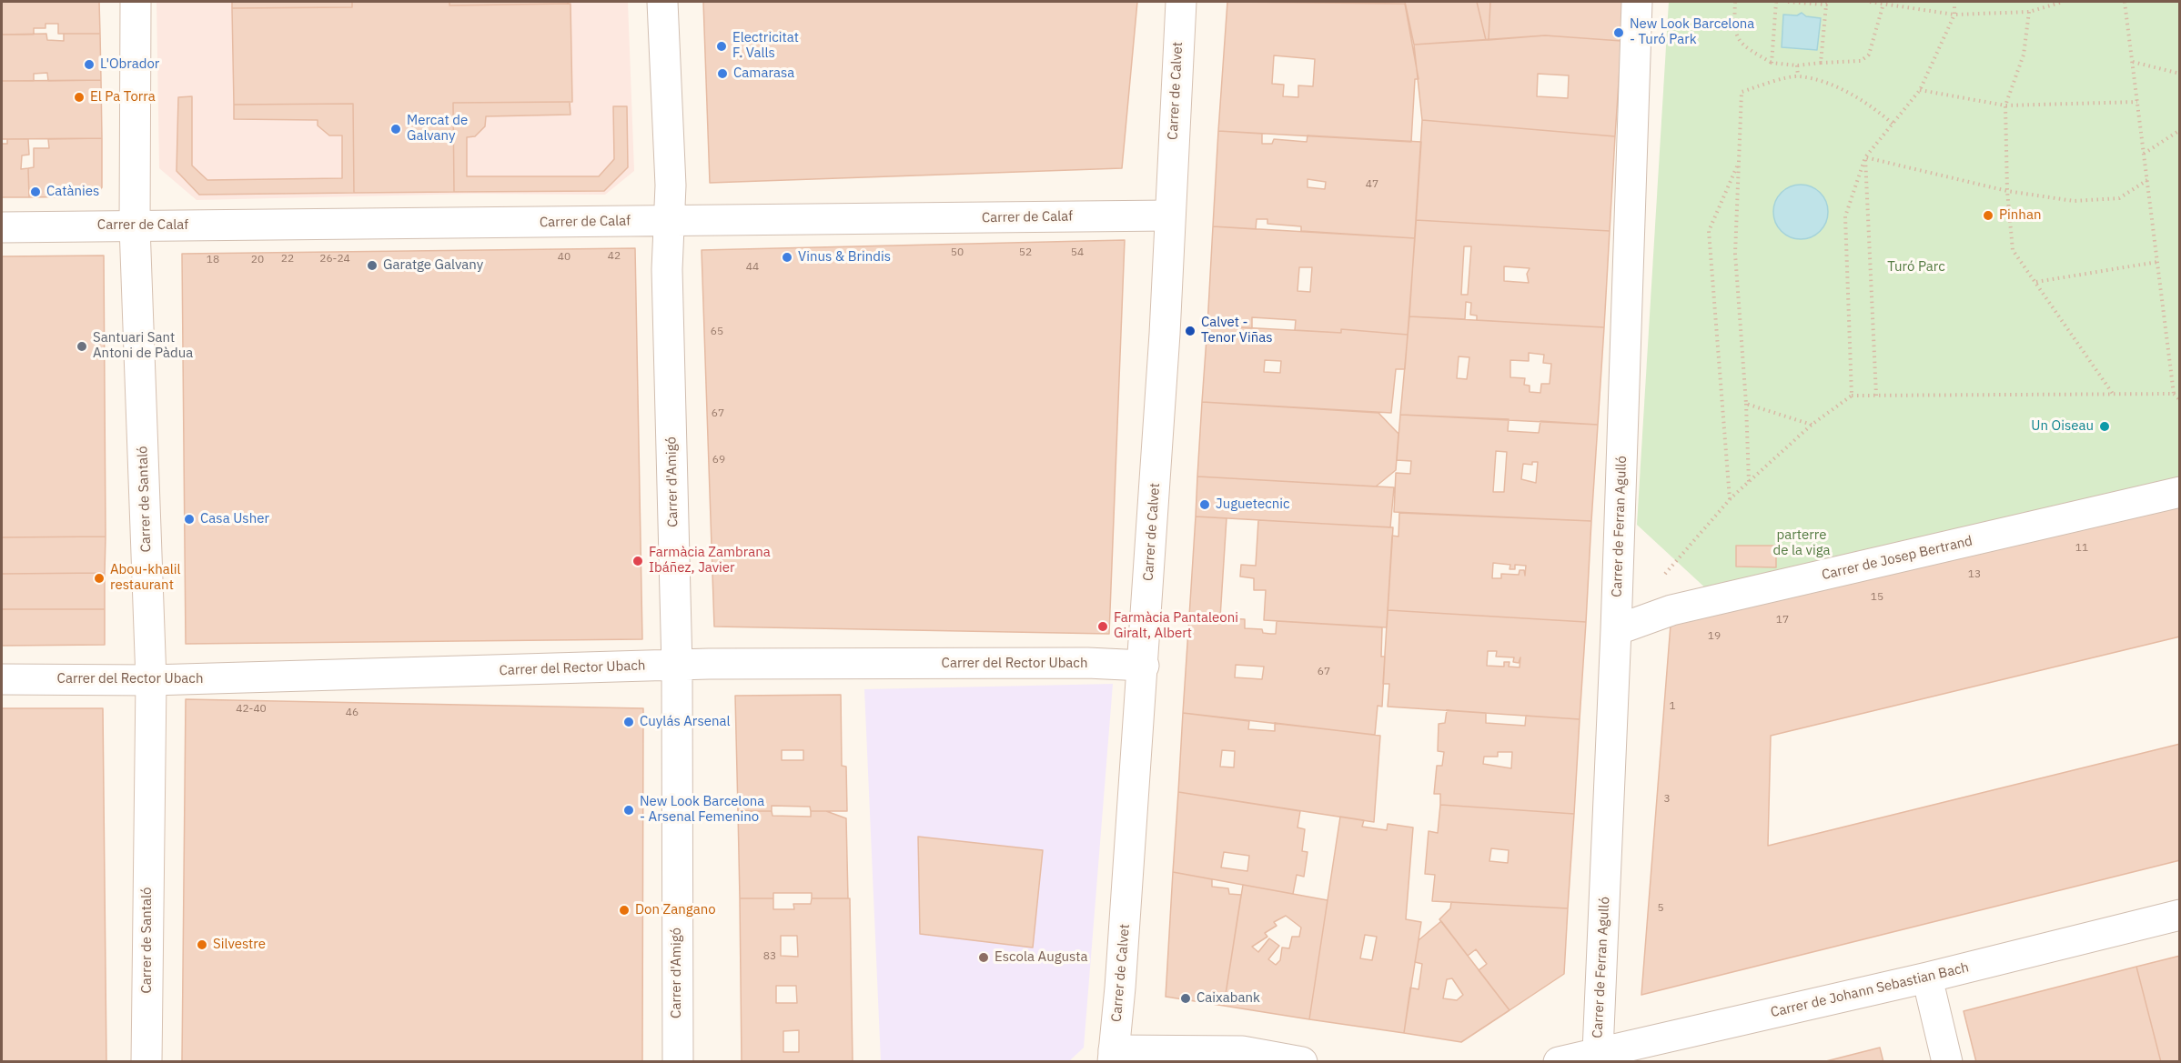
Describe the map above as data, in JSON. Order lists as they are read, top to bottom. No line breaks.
{"streets":{"street":["Carrer de Calvet","Carrer de Calaf","Carrer d'Amigó","Carrer de Santaló","Carrer de Ferran Agulló","Carrer de Josep Bertrand","Carrer del Rector Ubach","Carrer de Johann Sebastian Bach"]},"crossings":[["Carrer de Calvet","Carrer de Calaf"],["Carrer de Calvet","Carrer del Rector Ubach"],["Carrer de Calaf","Carrer d'Amigó"],["Carrer de Calaf","Carrer de Santaló"],["Carrer d'Amigó","Carrer del Rector Ubach"],["Carrer de Santaló","Carrer del Rector Ubach"],["Carrer de Ferran Agulló","Carrer de Josep Bertrand"],["Carrer de Ferran Agulló","Carrer de Johann Sebastian Bach"]],"parks":["Turó Parc","parterre de la viga"],"places":["New Look Barcelona - Turó Park","Electricitat F. Valls","L'Obrador","Camarasa","El Pa Torra","Mercat de Galvany","Catànies","Pinhan","Vinus & Brindis","Garatge Galvany","Calvet - Tenor Viñas","Santuari Sant Antoni de Pàdua","Un Oiseau","Juguetecnic","Casa Usher","Farmàcia Zambrana Ibáñez, Javier","Abou-khalil restaurant","Farmàcia Pantaleoni Giralt, Albert","Cuylás Arsenal","New Look Barcelona - Arsenal Femenino","Don Zangano","Silvestre","Escola Augusta","Caixabank"],"house_numbers":["47","50","52","54","42","40","22","26-24","18","20","44","65","67","69","11","13","15","17","19","67","1","42-40","46","3","5","83"]}
